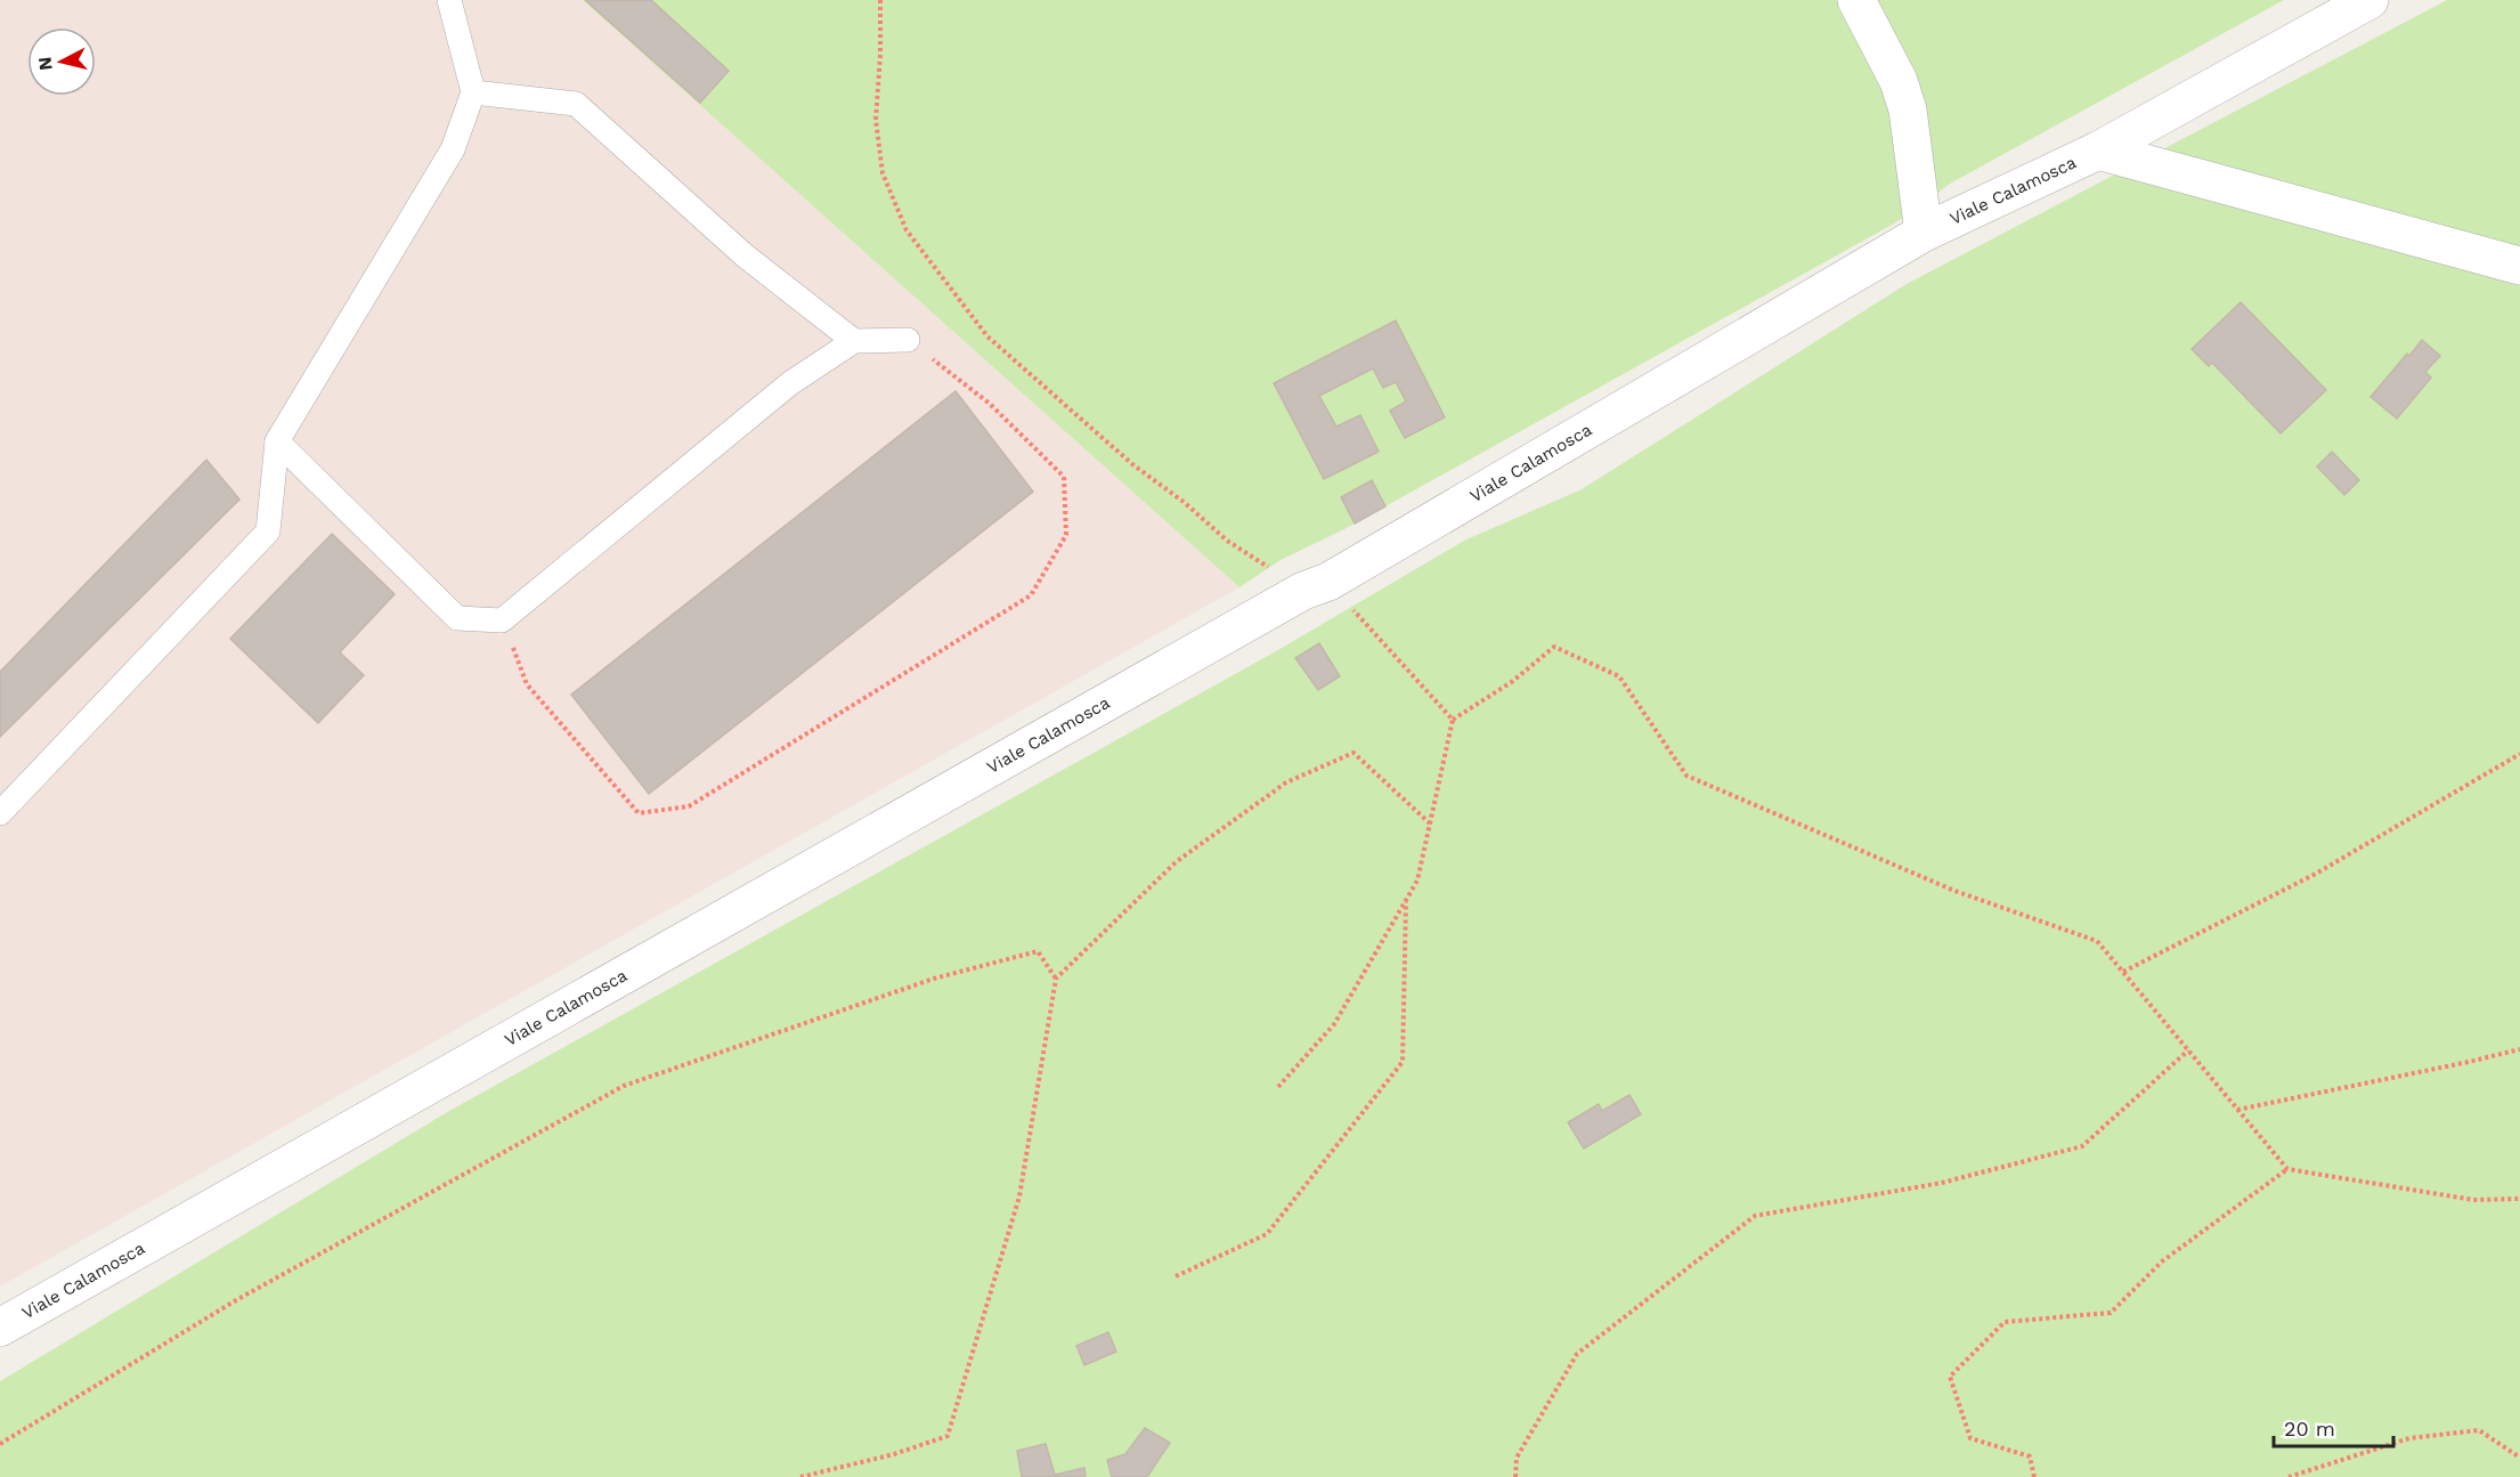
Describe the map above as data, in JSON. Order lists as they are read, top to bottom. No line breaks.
{"streets":{"street":["Viale Calamosca"]},"scale_bar":"20 m","north":"left"}
